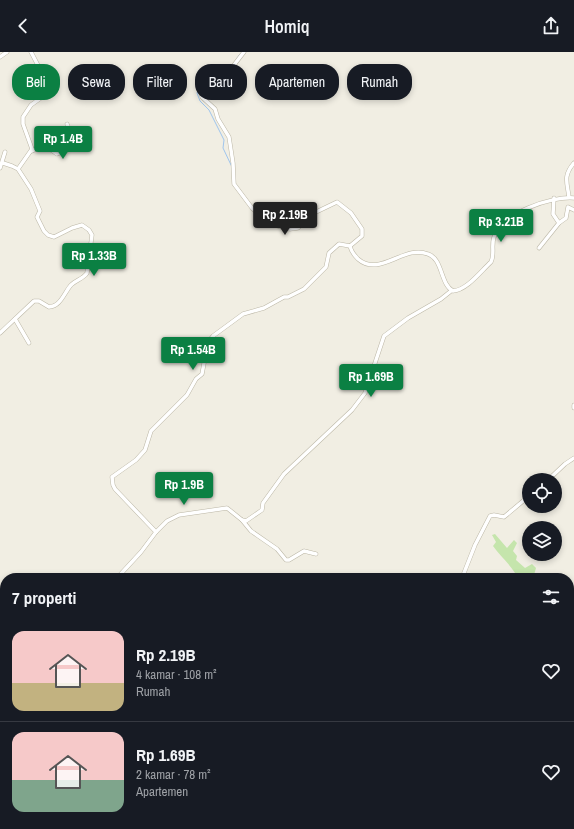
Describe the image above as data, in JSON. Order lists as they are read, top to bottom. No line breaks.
{"page":{"header":"Homiq","chip":["Beli","Sewa","Filter","Baru","Apartemen","Rumah"],"price":["Rp 1.4B","Rp 2.19B","Rp 3.21B","Rp 1.33B","Rp 1.54B","Rp 1.69B","Rp 1.9B"],"heading":"7 properti","list":[{"name":"Rp 2.19B","note":"4 kamar · 108 m² · Rumah"},{"name":"Rp 1.69B","note":"2 kamar · 78 m² · Apartemen"}]}}
